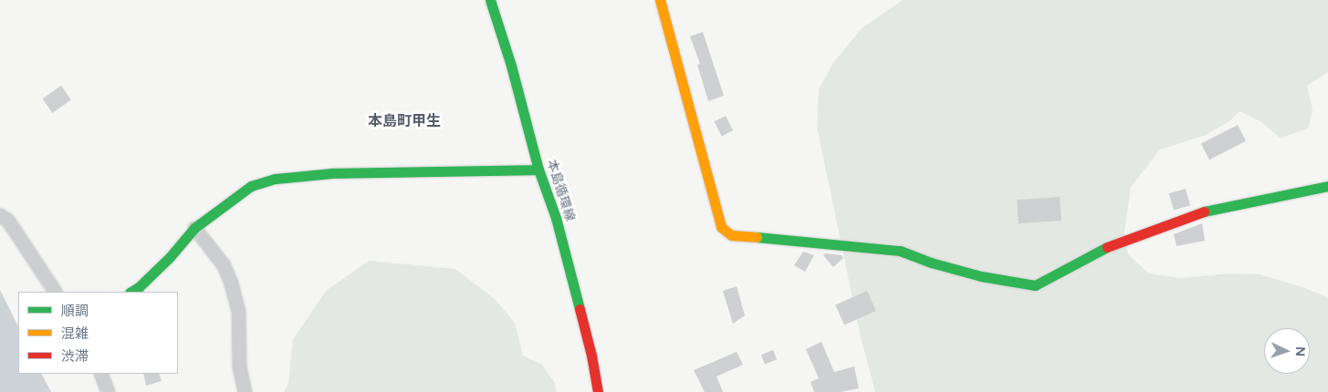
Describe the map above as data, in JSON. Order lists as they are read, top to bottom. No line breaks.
{"streets":{"street":["本島循環線"]},"districts":["本島町甲生"],"legend":["順調","混雑","渋滞"],"north":"right"}
